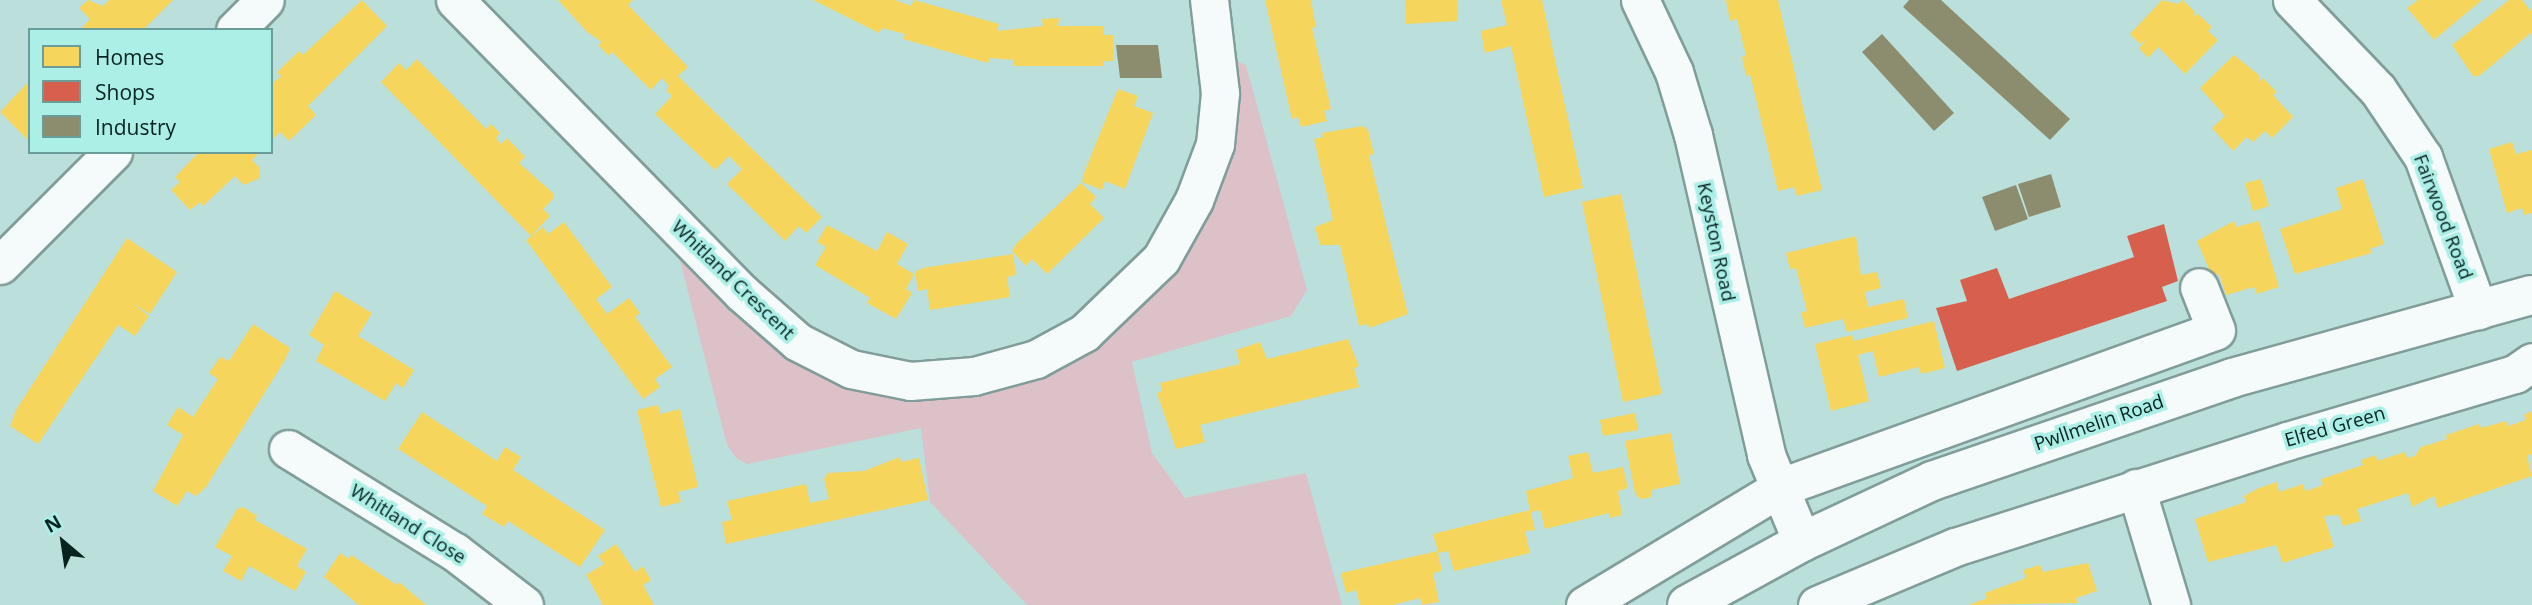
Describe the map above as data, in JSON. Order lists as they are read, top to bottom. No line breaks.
{"streets":{"street":["Fairwood Road","Keyston Road","Whitland Crescent","Pwllmelin Road","Elfed Green","Whitland Close"]},"crossings":[["Fairwood Road","Pwllmelin Road"],["Keyston Road","Pwllmelin Road"]],"legend":["Homes","Shops","Industry"],"north":"top left"}
